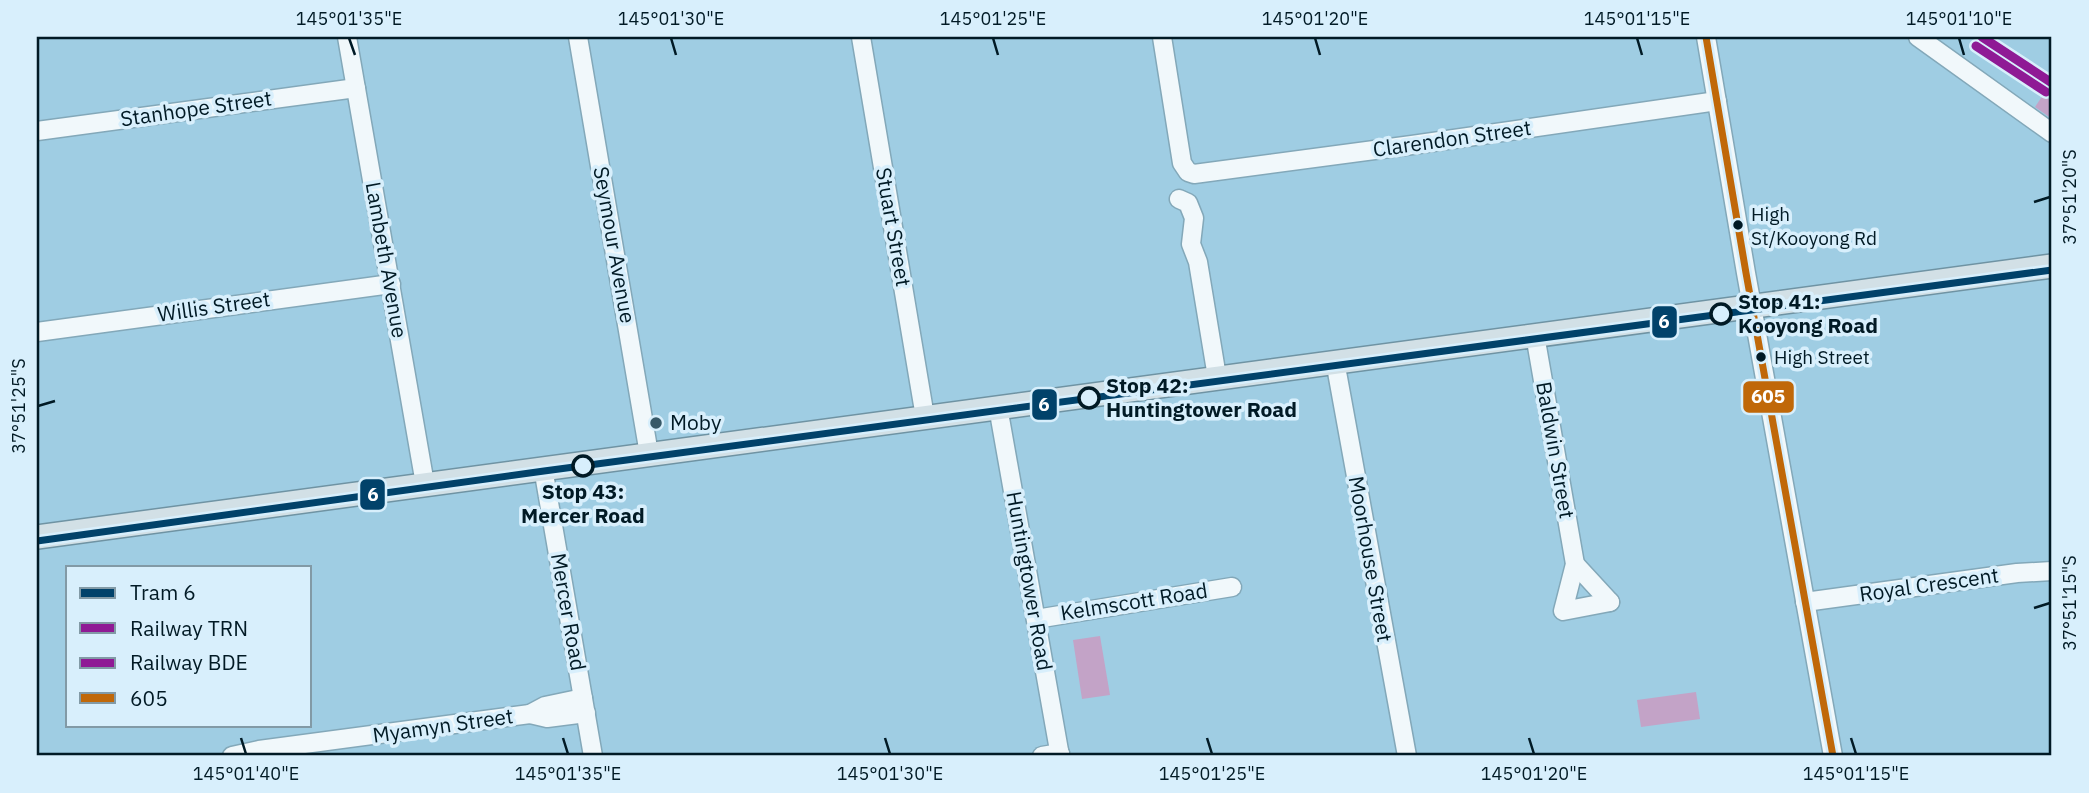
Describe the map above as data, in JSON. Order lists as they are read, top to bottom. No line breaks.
{"streets":{"street":["Stanhope Street","Clarendon Street","Stuart Street","Seymour Avenue","Lambeth Avenue","Willis Street","Baldwin Street","Moorhouse Street","Huntingtower Road","Royal Crescent","Kelmscott Road","Mercer Road","Myamyn Street"]},"crossings":[["Stanhope Street","Lambeth Avenue"],["Lambeth Avenue","Willis Street"],["Huntingtower Road","Kelmscott Road"],["Mercer Road","Myamyn Street"]],"places":["High St/Kooyong Rd","Stop 41: Kooyong Road","High Street","Stop 42: Huntingtower Road","Moby","Stop 43: Mercer Road"],"lines":["rail line TRN","transit line 605","rail line BDE","tram line 6"],"legend":["Tram 6","Railway TRN","Railway BDE","605"],"coordinates":["145°01'35\"E","145°01'30\"E","145°01'25\"E","145°01'20\"E","145°01'15\"E","145°01'10\"E","37°51'20\"S","37°51'25\"S","37°51'15\"S","145°01'40\"E"]}
